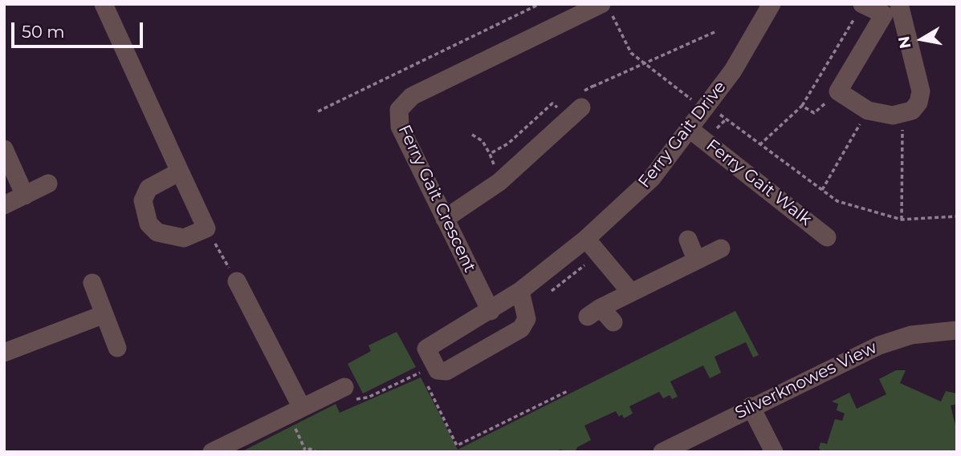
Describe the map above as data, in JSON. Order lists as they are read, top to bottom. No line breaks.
{"streets":{"street":["Ferry Gait Drive","Ferry Gait Walk","Ferry Gait Crescent","Silverknowes View"]},"crossings":[["Ferry Gait Drive","Ferry Gait Walk"],["Ferry Gait Drive","Ferry Gait Crescent"]],"scale_bar":"50 m","north":"left"}
